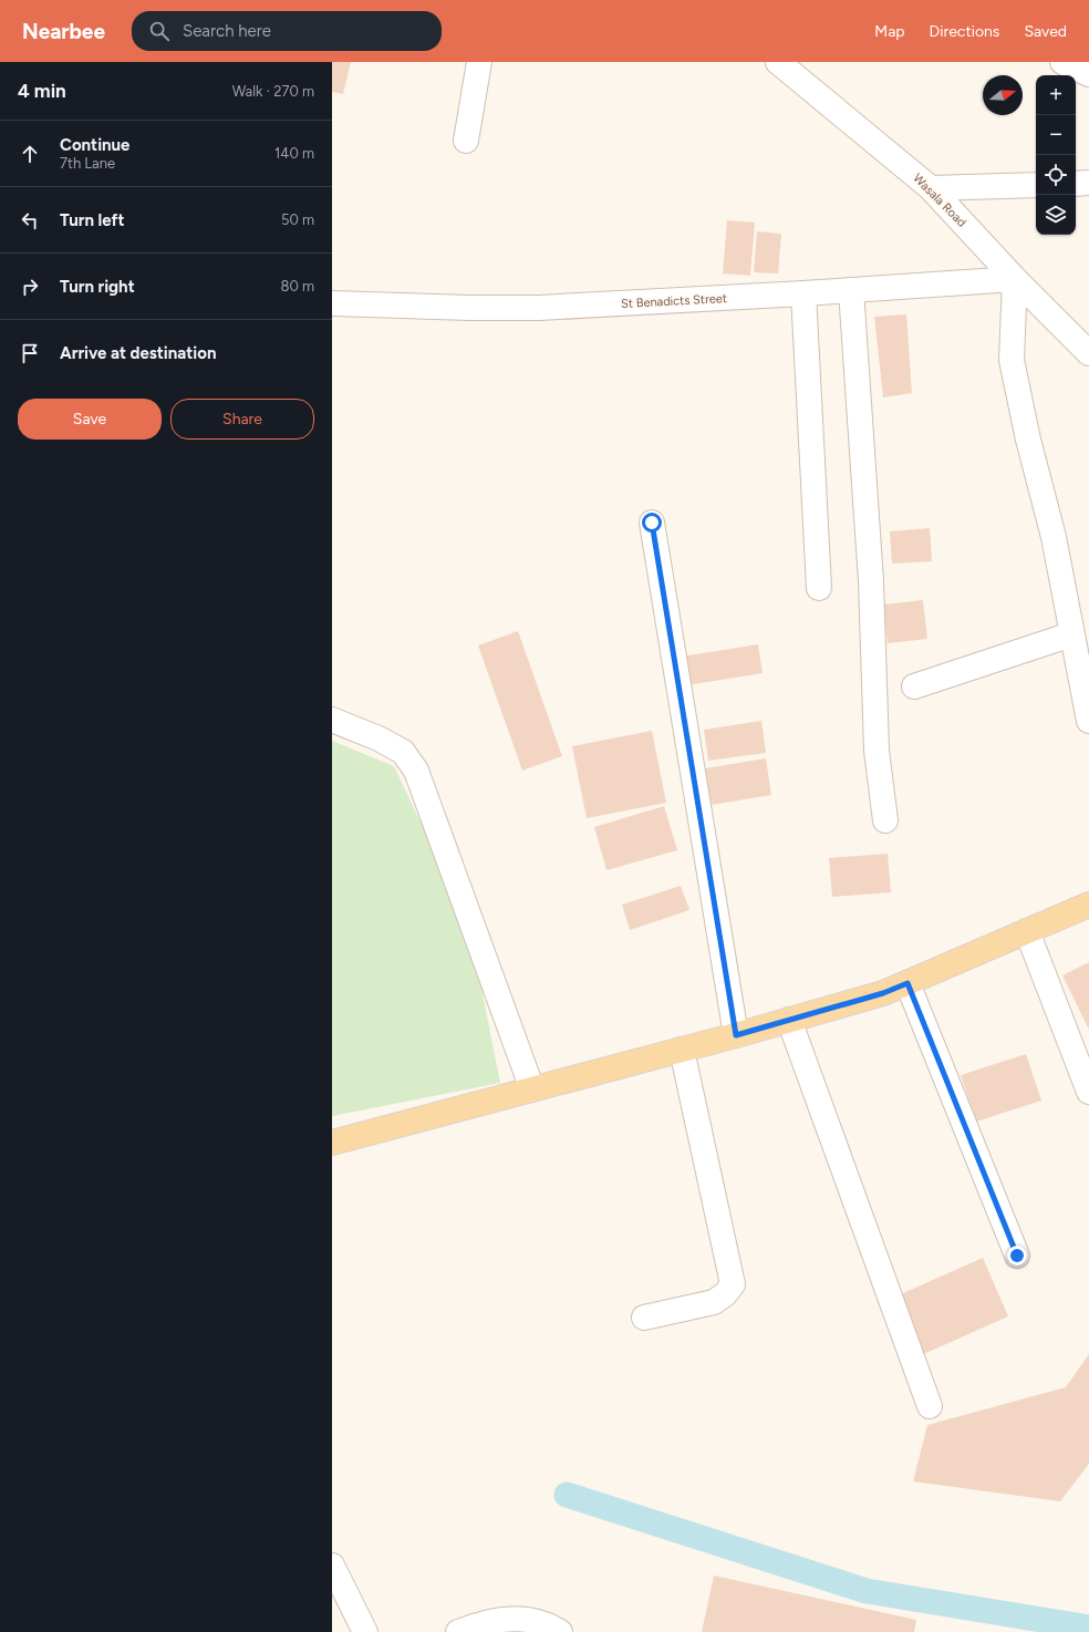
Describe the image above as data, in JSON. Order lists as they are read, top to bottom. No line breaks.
{"streets":{"street":["Wasala Road","St Benadicts Street"]},"crossings":[["Wasala Road","St Benadicts Street"]],"north":"right","page":{"header":"Nearbee","search":"Search here","nav":["Map","Directions","Saved"],"heading":["4 min","Walk · 270 m"],"map_buttons":["+","−"],"list":[["Continue","7th Lane","140 m"],["Turn left","50 m"],["Turn right","80 m"],"Arrive at destination"],"buttons":["Save","Share"]}}
